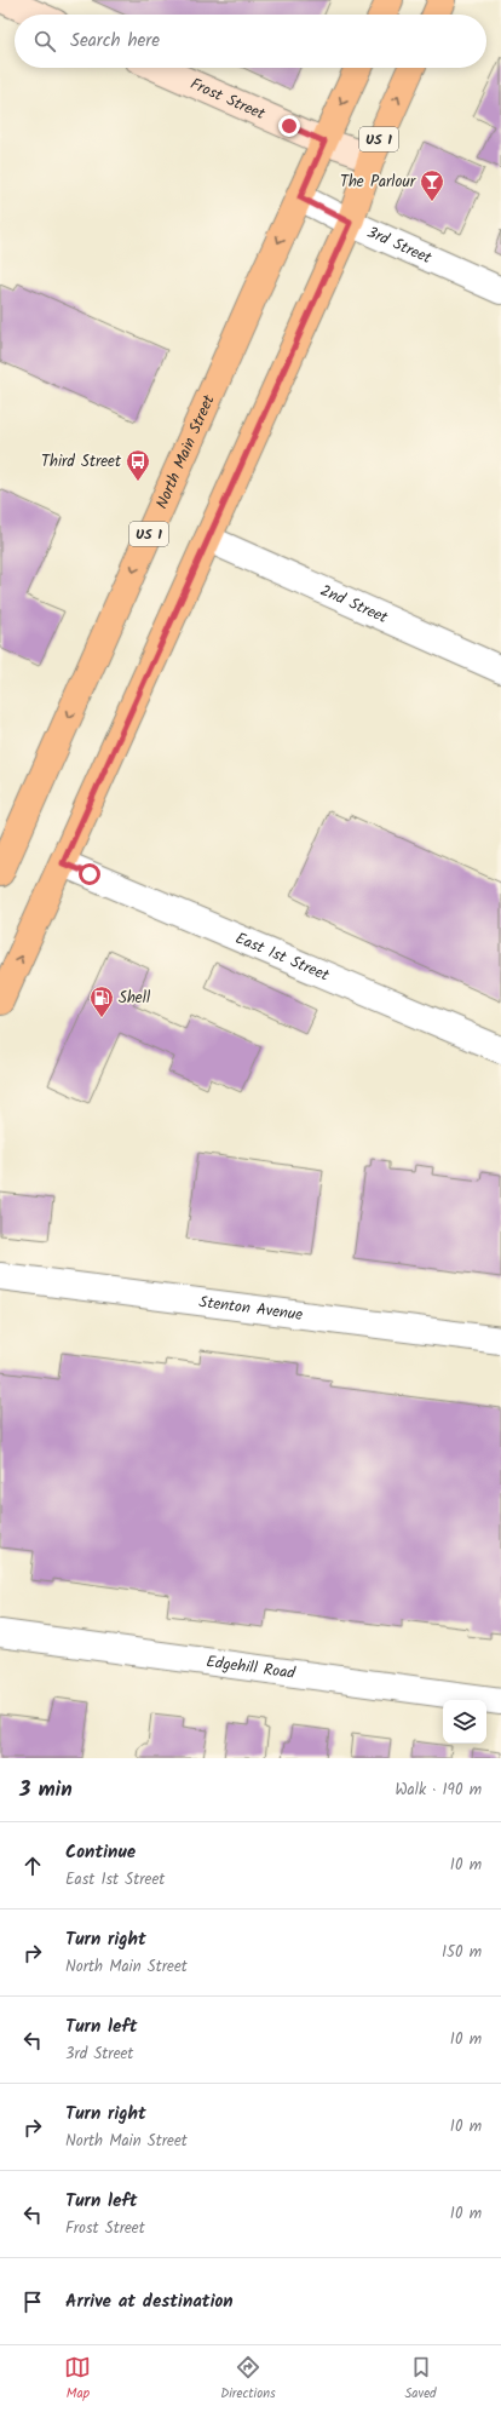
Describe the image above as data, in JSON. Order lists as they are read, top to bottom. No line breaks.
{"streets":{"main road":["US 1","North Main Street"],"street":["Frost Street","3rd Street","2nd Street","East 1st Street","Stenton Avenue","Edgehill Road"]},"crossings":[["Frost Street","US 1"],["Frost Street","North Main Street"],["US 1","3rd Street"],["US 1","2nd Street"],["US 1","East 1st Street"],["3rd Street","North Main Street"]],"places":{"bar":["The Parlour"],"bus stop":["Third Street"],"fuel station":["Shell"]},"page":{"search":"Search here","heading":["3 min","Walk · 190 m"],"list":[["Continue","East 1st Street","10 m"],["Turn right","North Main Street","150 m"],["Turn left","3rd Street","10 m"],["Turn right","North Main Street","10 m"],["Turn left","Frost Street","10 m"],"Arrive at destination"],"nav":["Map","Directions","Saved"]}}
